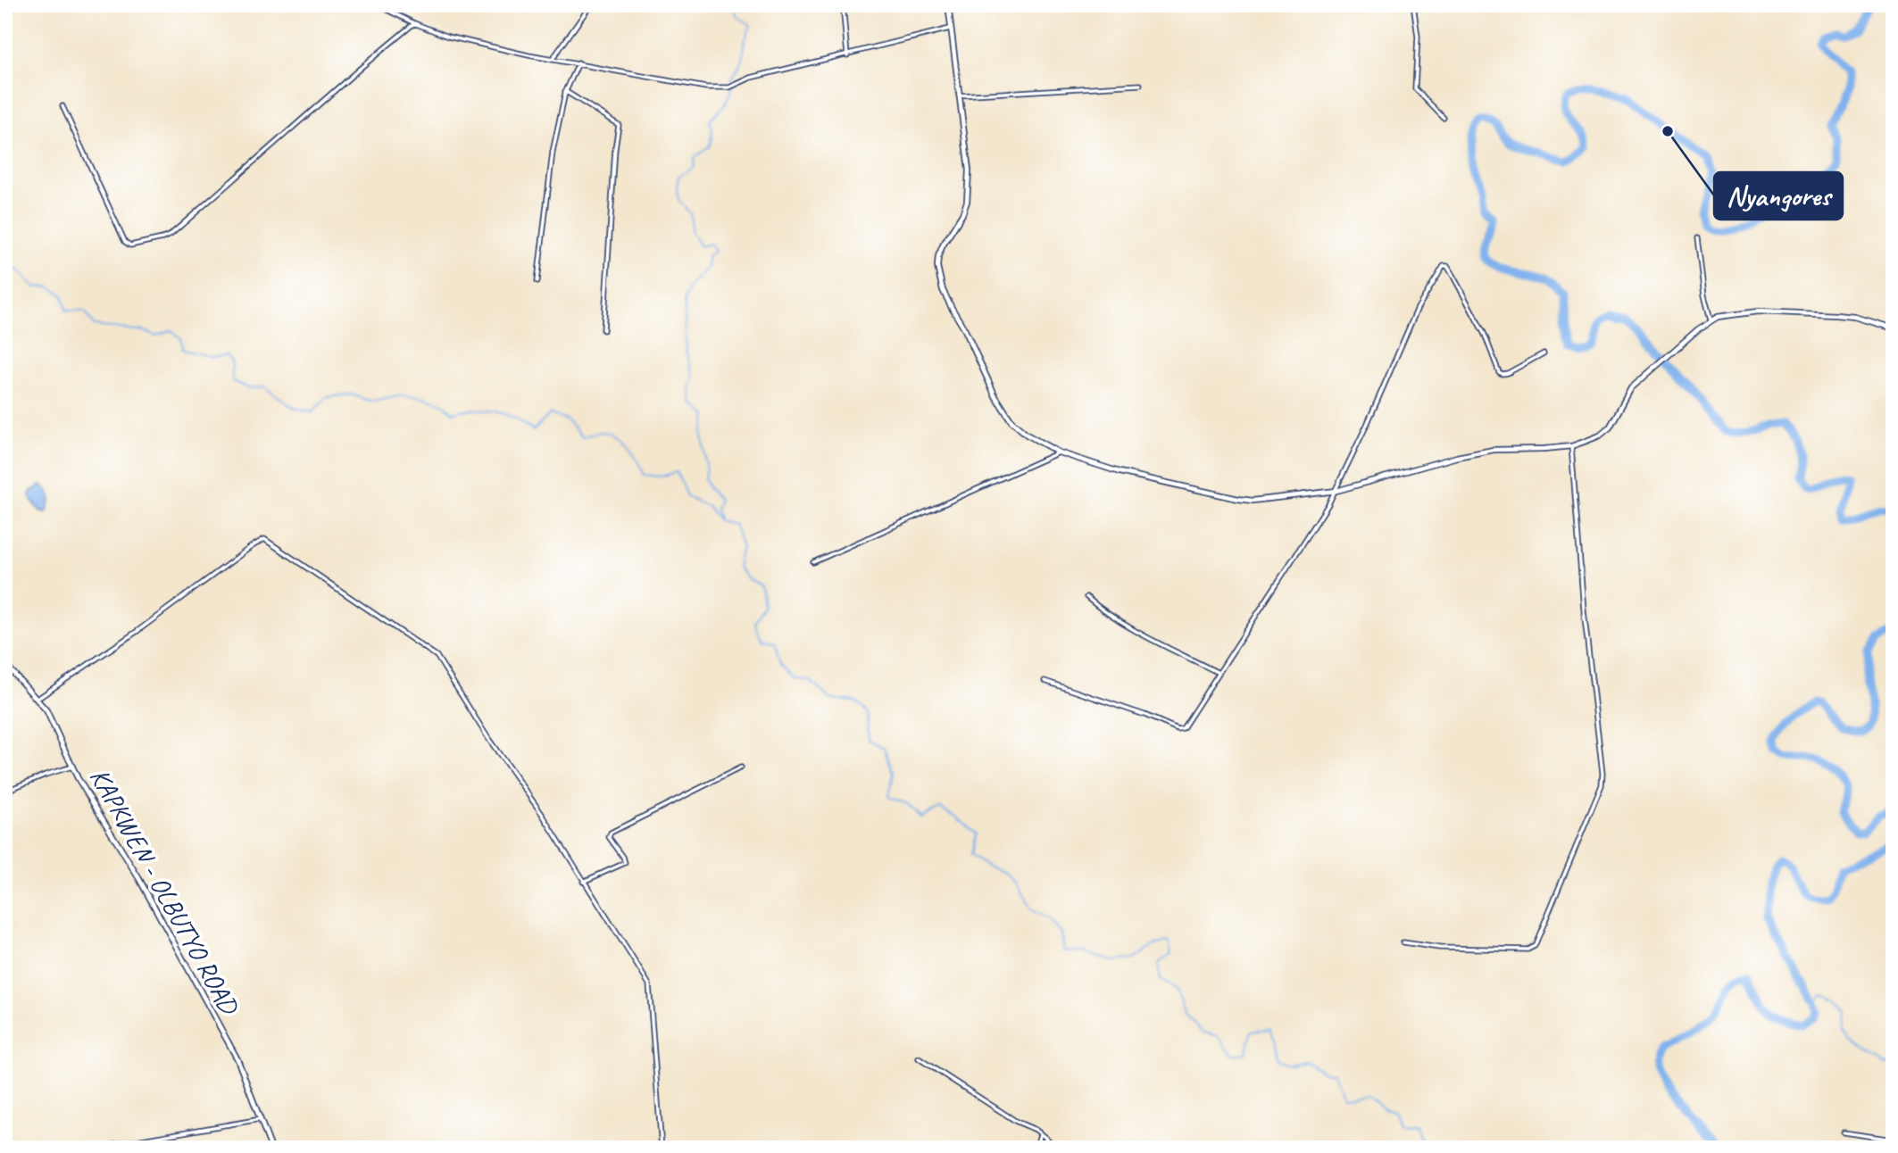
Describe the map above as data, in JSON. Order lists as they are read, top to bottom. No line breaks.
{"streets":{"street":["KAPKWEN - OLBUTYO ROAD"]},"places":["Nyangores"]}
